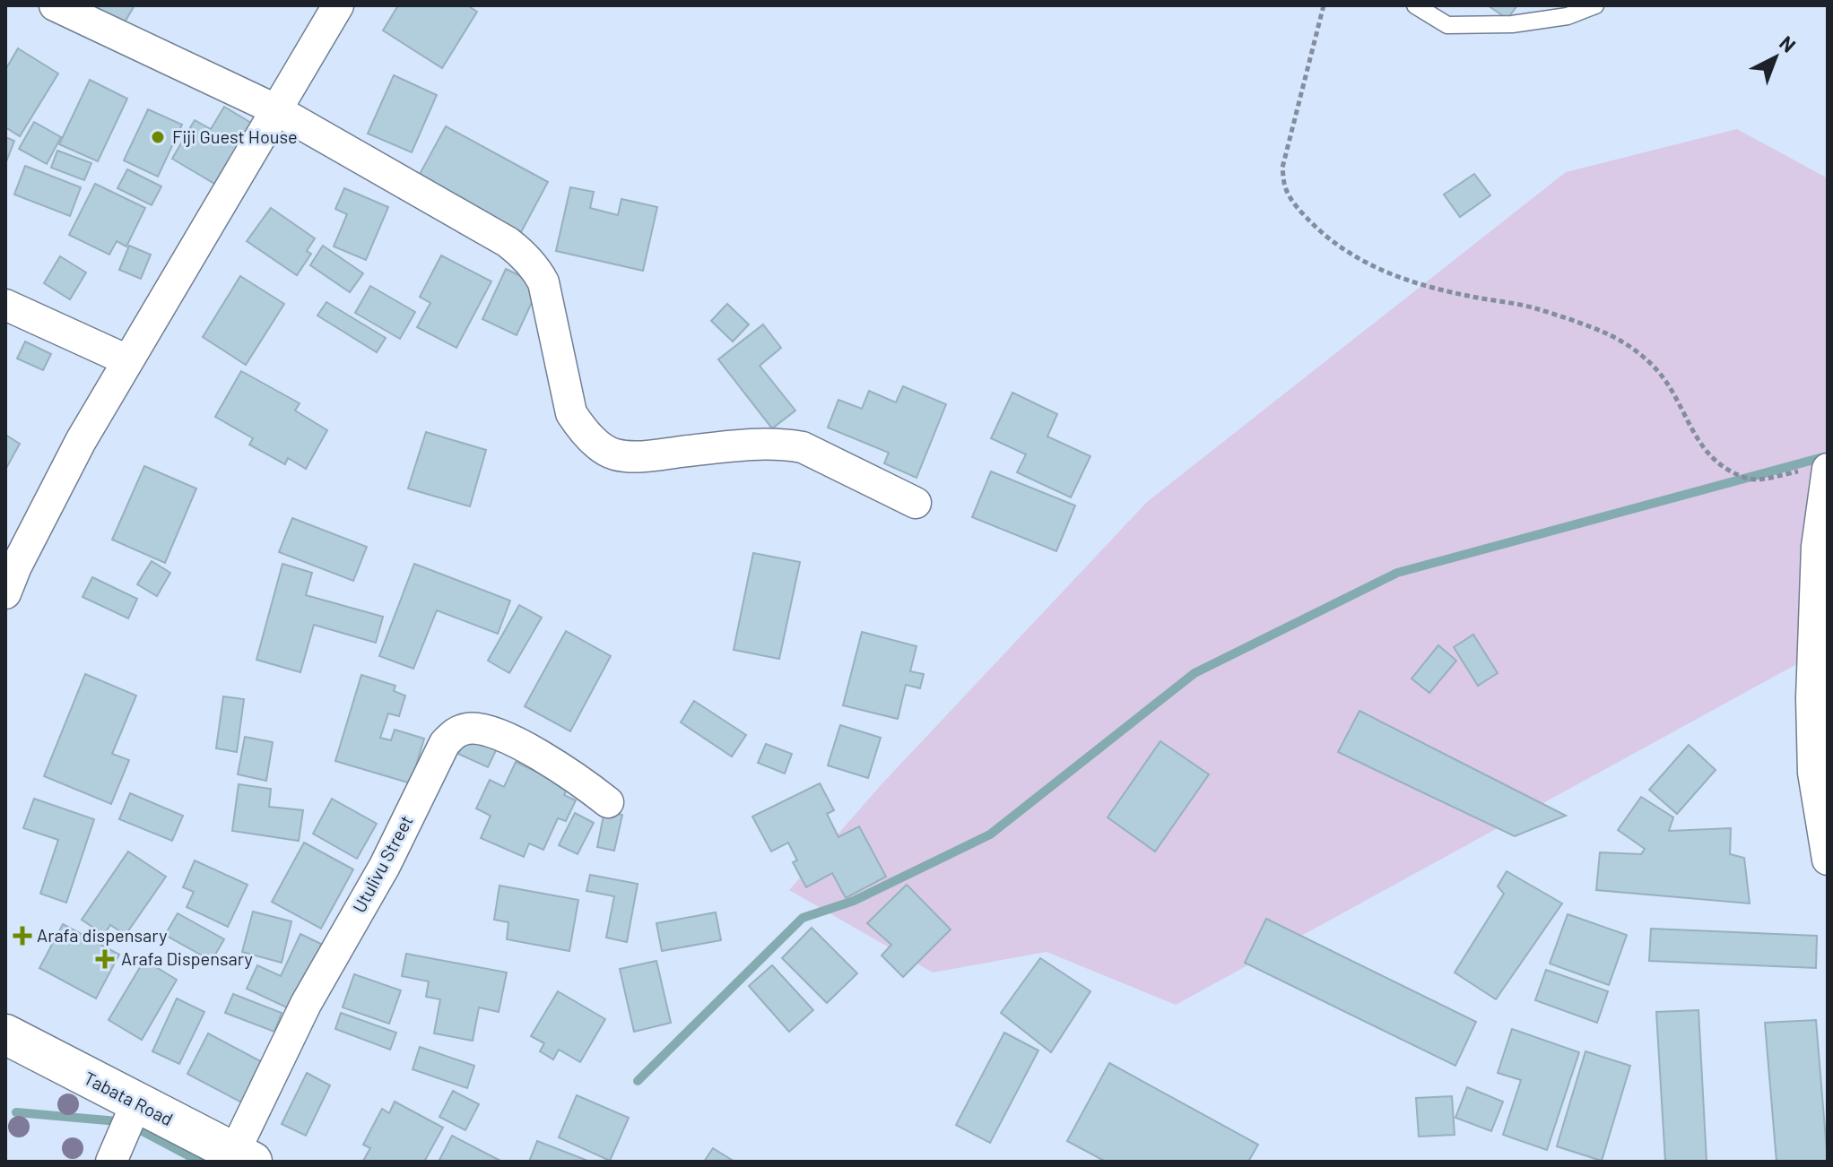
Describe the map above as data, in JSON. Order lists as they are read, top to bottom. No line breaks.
{"streets":{"main road":["Tabata Road"],"street":["Utulivu Street"]},"crossings":[["Utulivu Street","Tabata Road"]],"places":{"other":["Fiji Guest House"],"health":["Arafa dispensary","Arafa Dispensary"]},"north":"top right"}
